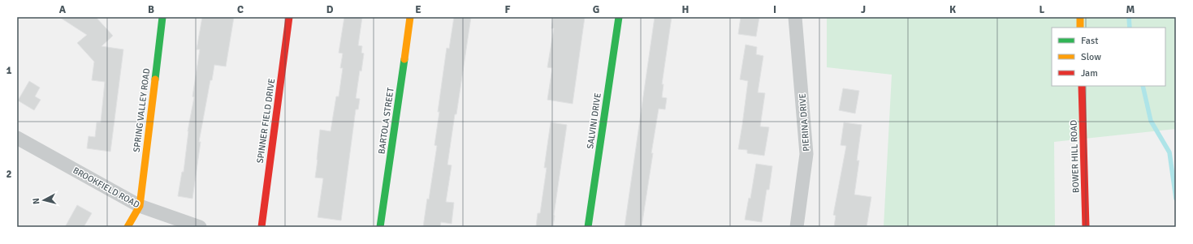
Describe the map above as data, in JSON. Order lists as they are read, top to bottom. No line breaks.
{"streets":{"street":["SPRING VALLEY ROAD","SPINNER FIELD DRIVE","BARTOLA STREET","SALVINI DRIVE","PIERINA DRIVE","BOWER HILL ROAD","BROOKFIELD ROAD"]},"crossings":[["SPRING VALLEY ROAD","BROOKFIELD ROAD"]],"legend":["Fast","Slow","Jam"],"north":"left","grid":{"columns":["A","B","C","D","E","F","G","H","I","J","K","L","M"],"rows":["1","2"]}}
